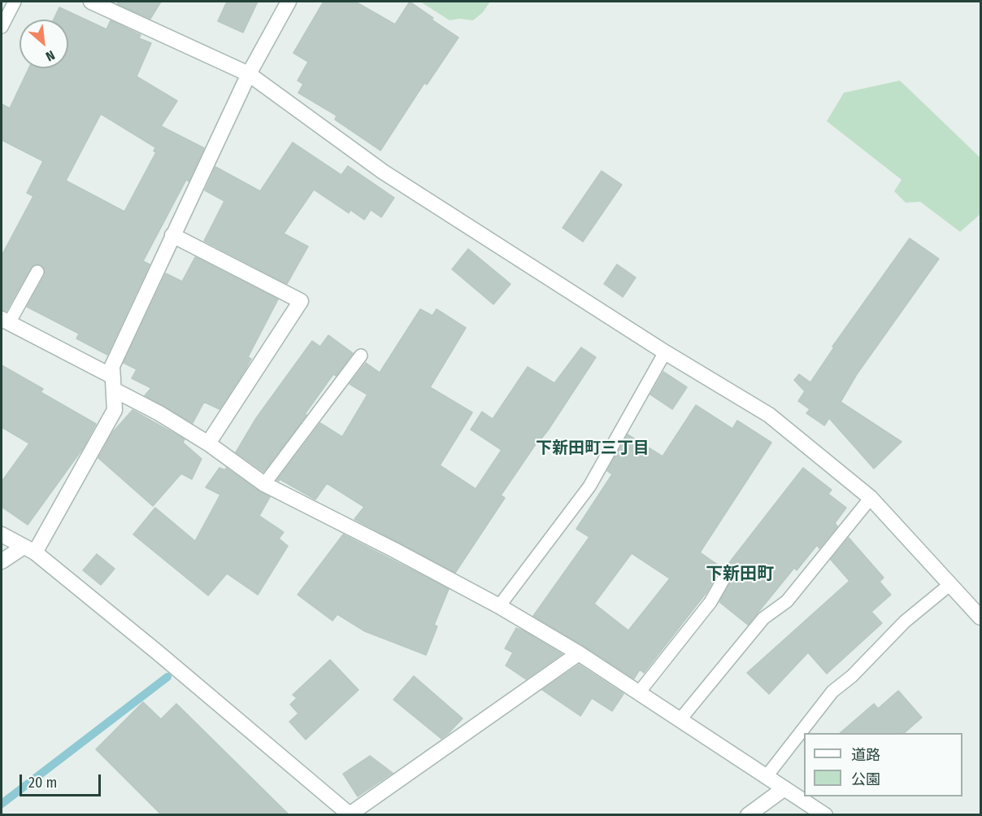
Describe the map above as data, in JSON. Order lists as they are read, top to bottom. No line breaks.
{"districts":["下新田町三丁目","下新田町"],"legend":["道路","公園"],"scale_bar":"20 m","north":"bottom right"}
